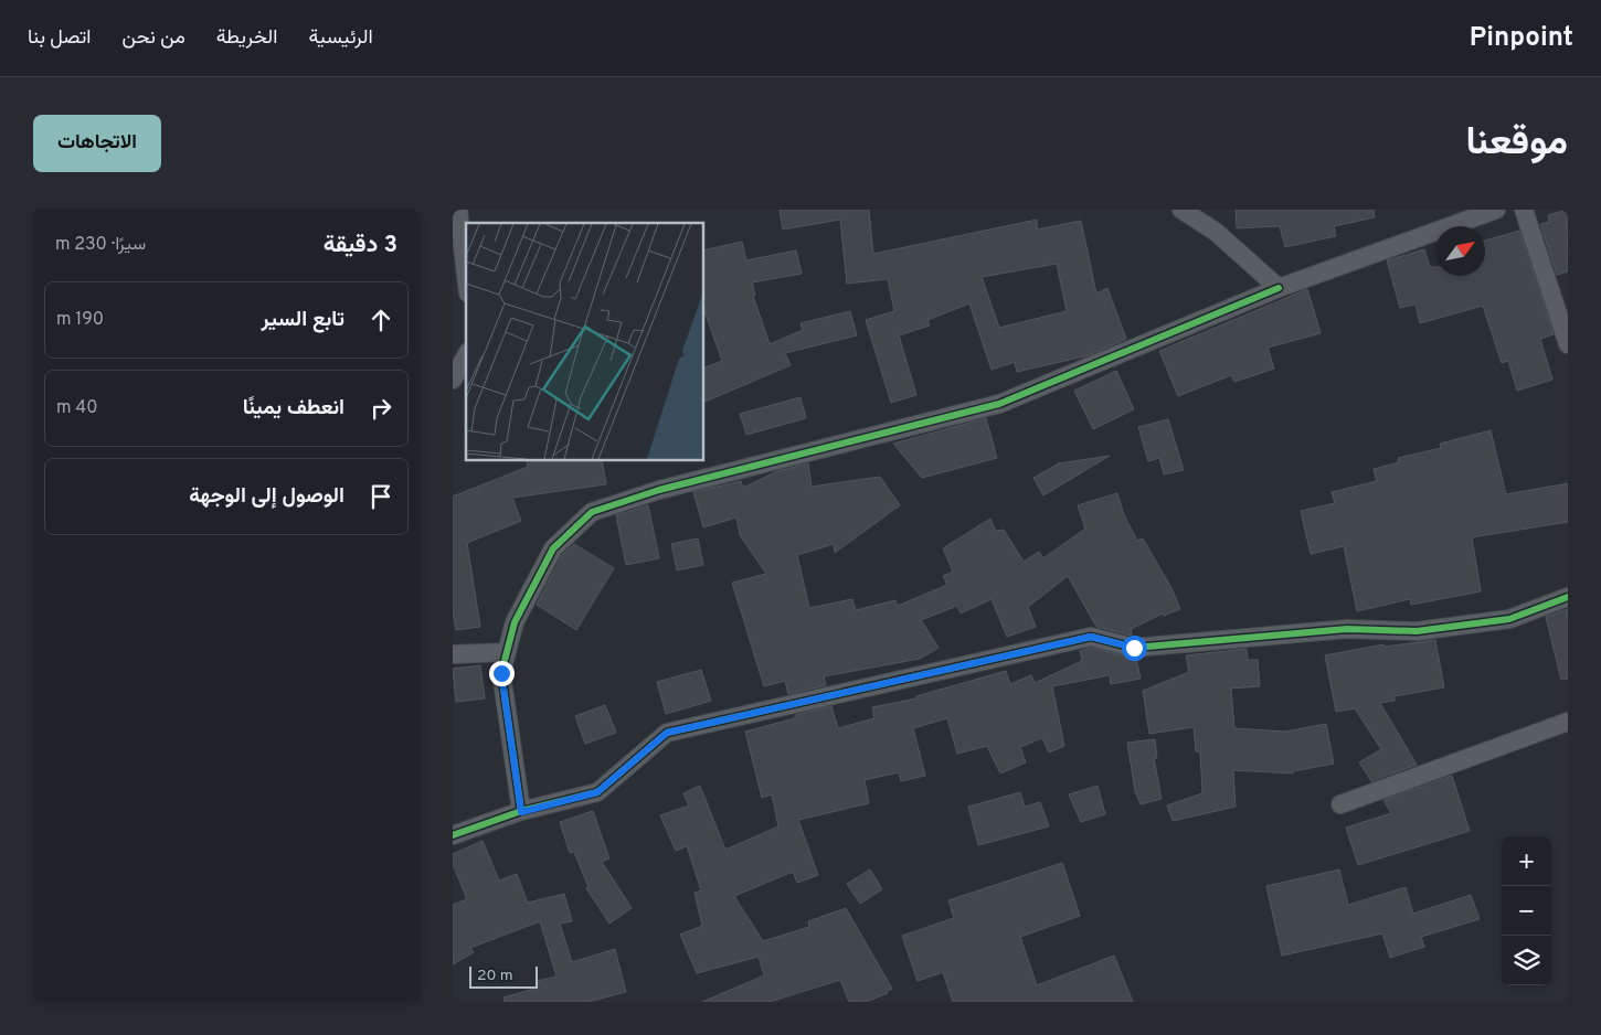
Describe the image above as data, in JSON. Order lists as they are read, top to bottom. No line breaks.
{"scale_bar":"20 m","north":"top right","page":{"header":"Pinpoint","nav":["الرئيسية","الخريطة","من نحن","اتصل بنا"],"title":"موقعنا","buttons":"الاتجاهات","heading":["3 دقيقة","سيرًا · 230 m"],"list":[["تابع السير","190 m"],["انعطف يمينًا","40 m"],"الوصول إلى الوجهة"],"map_buttons":["+","−"],"scale":"20 m"}}
